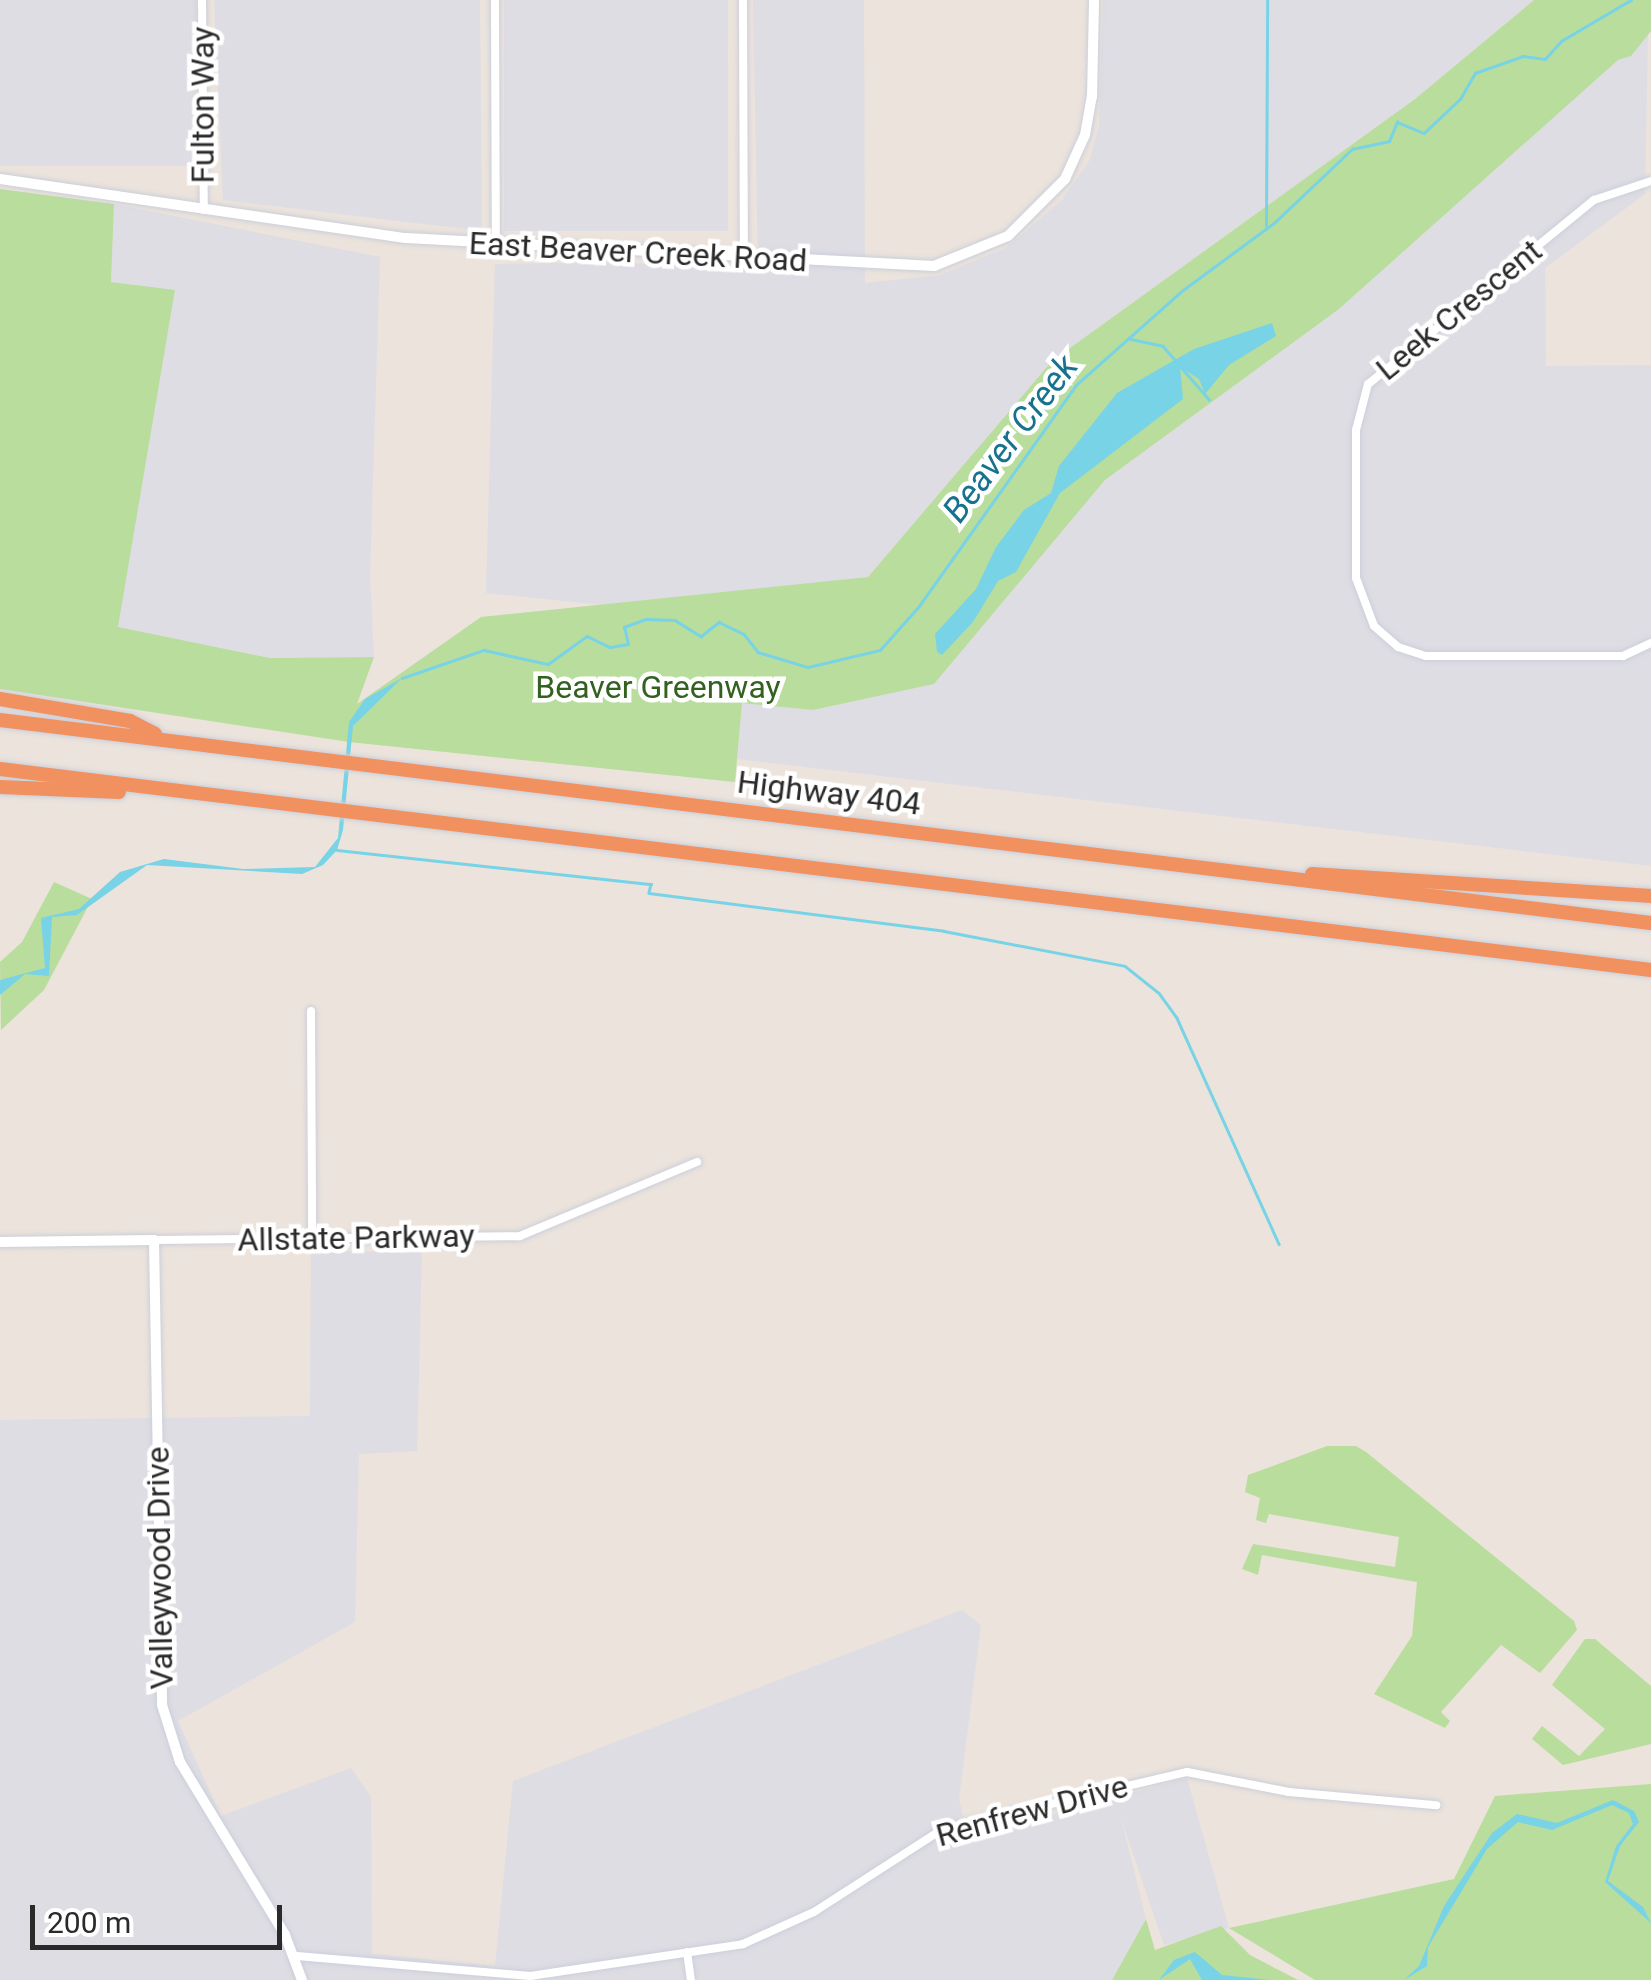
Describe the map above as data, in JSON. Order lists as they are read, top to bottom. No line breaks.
{"streets":{"highway":["Highway 404"],"street":["Fulton Way","East Beaver Creek Road","Leek Crescent","Allstate Parkway","Valleywood Drive","Renfrew Drive"]},"crossings":[["Fulton Way","East Beaver Creek Road"],["Allstate Parkway","Valleywood Drive"],["Valleywood Drive","Renfrew Drive"]],"water":["Beaver Creek"],"parks":["Beaver Greenway"],"scale_bar":"200 m"}
